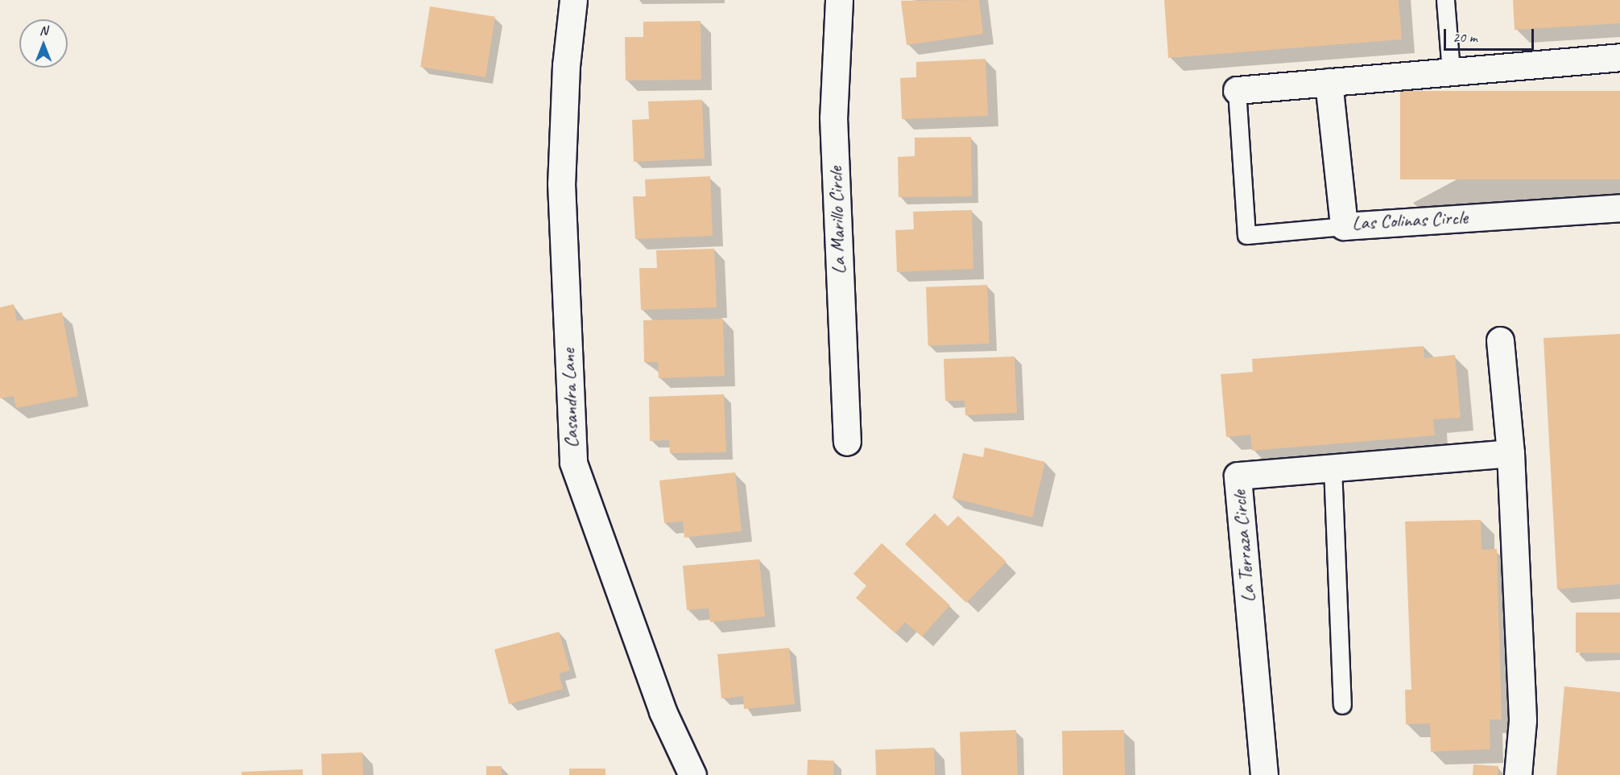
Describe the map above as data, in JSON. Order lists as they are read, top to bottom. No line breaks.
{"streets":{"street":["La Marillo Circle","Las Colinas Circle","Casandra Lane","La Terraza Circle"]},"scale_bar":"20 m","north":"top"}
